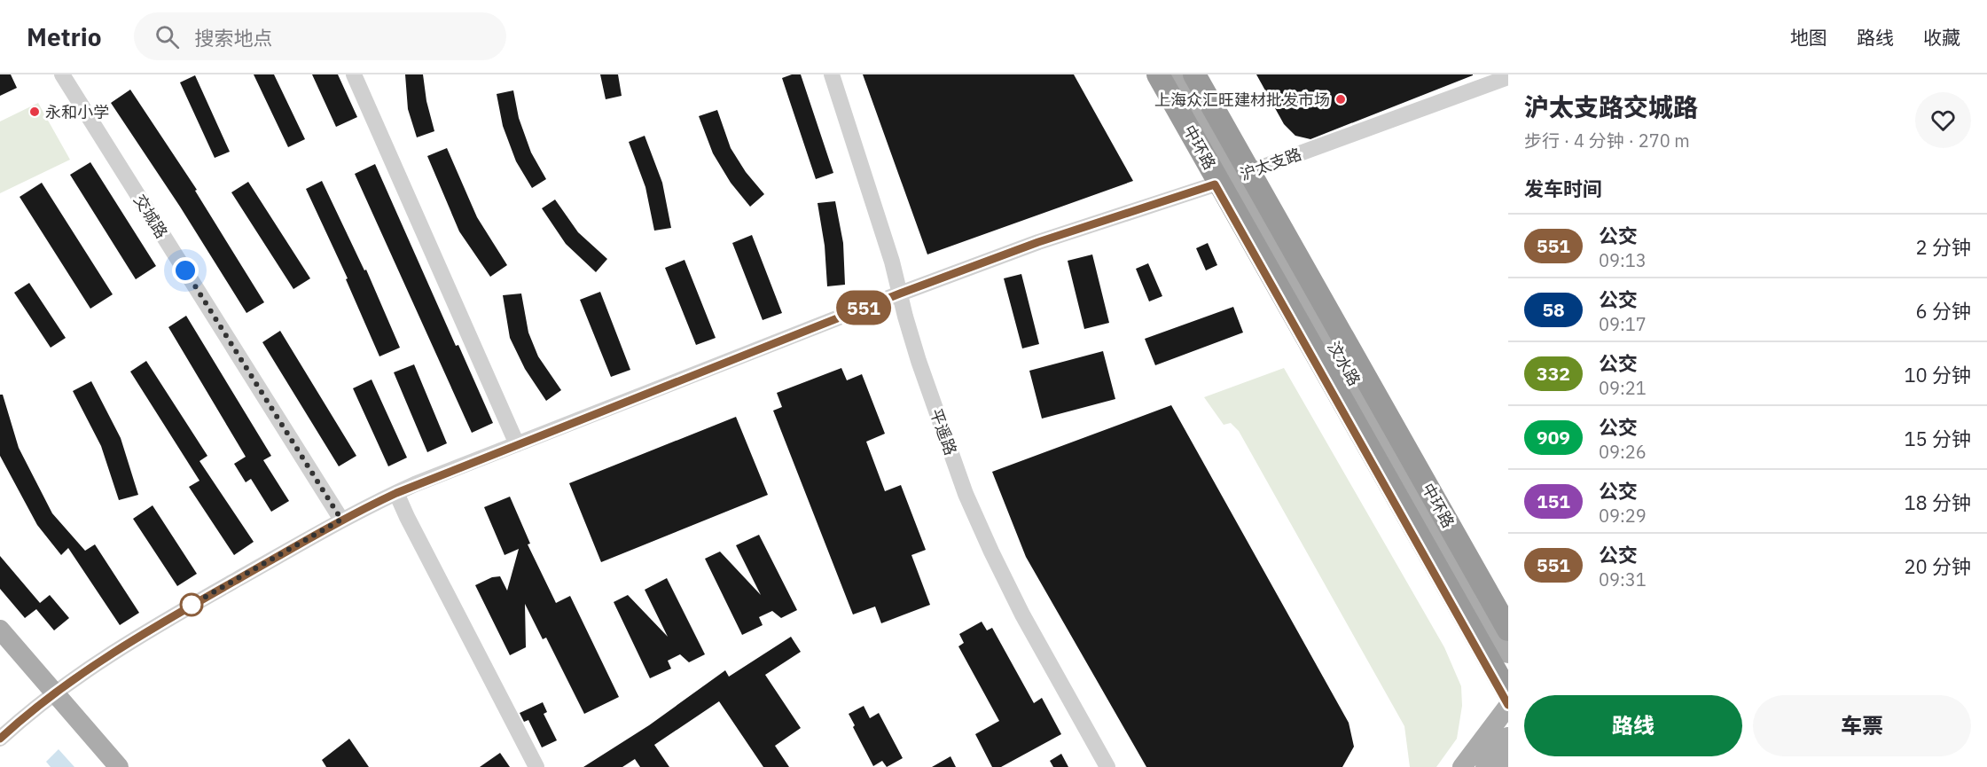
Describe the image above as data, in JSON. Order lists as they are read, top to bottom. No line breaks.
{"streets":{"highway":["中环路"],"main road":["汶水路"],"street":["沪太支路","交城路","平遥路"]},"crossings":[["中环路","汶水路"],["沪太支路","交城路"],["沪太支路","汶水路"],["沪太支路","平遥路"]],"places":["上海众汇旺建材批发市场","永和小学"],"lines":["bus line 551"],"page":{"header":"Metrio","search":"搜索地点","nav":["地图","路线","收藏"],"on_map":"551","heading":[["沪太支路交城路","步行 · 4 分钟 · 270 m"],"发车时间"],"list":[{"mark":"551","name":"公交","note":"09:13","value":"2 分钟"},{"mark":"58","name":"公交","note":"09:17","value":"6 分钟"},{"mark":"332","name":"公交","note":"09:21","value":"10 分钟"},{"mark":"909","name":"公交","note":"09:26","value":"15 分钟"},{"mark":"151","name":"公交","note":"09:29","value":"18 分钟"},{"mark":"551","name":"公交","note":"09:31","value":"20 分钟"}],"buttons":["路线","车票"]}}
